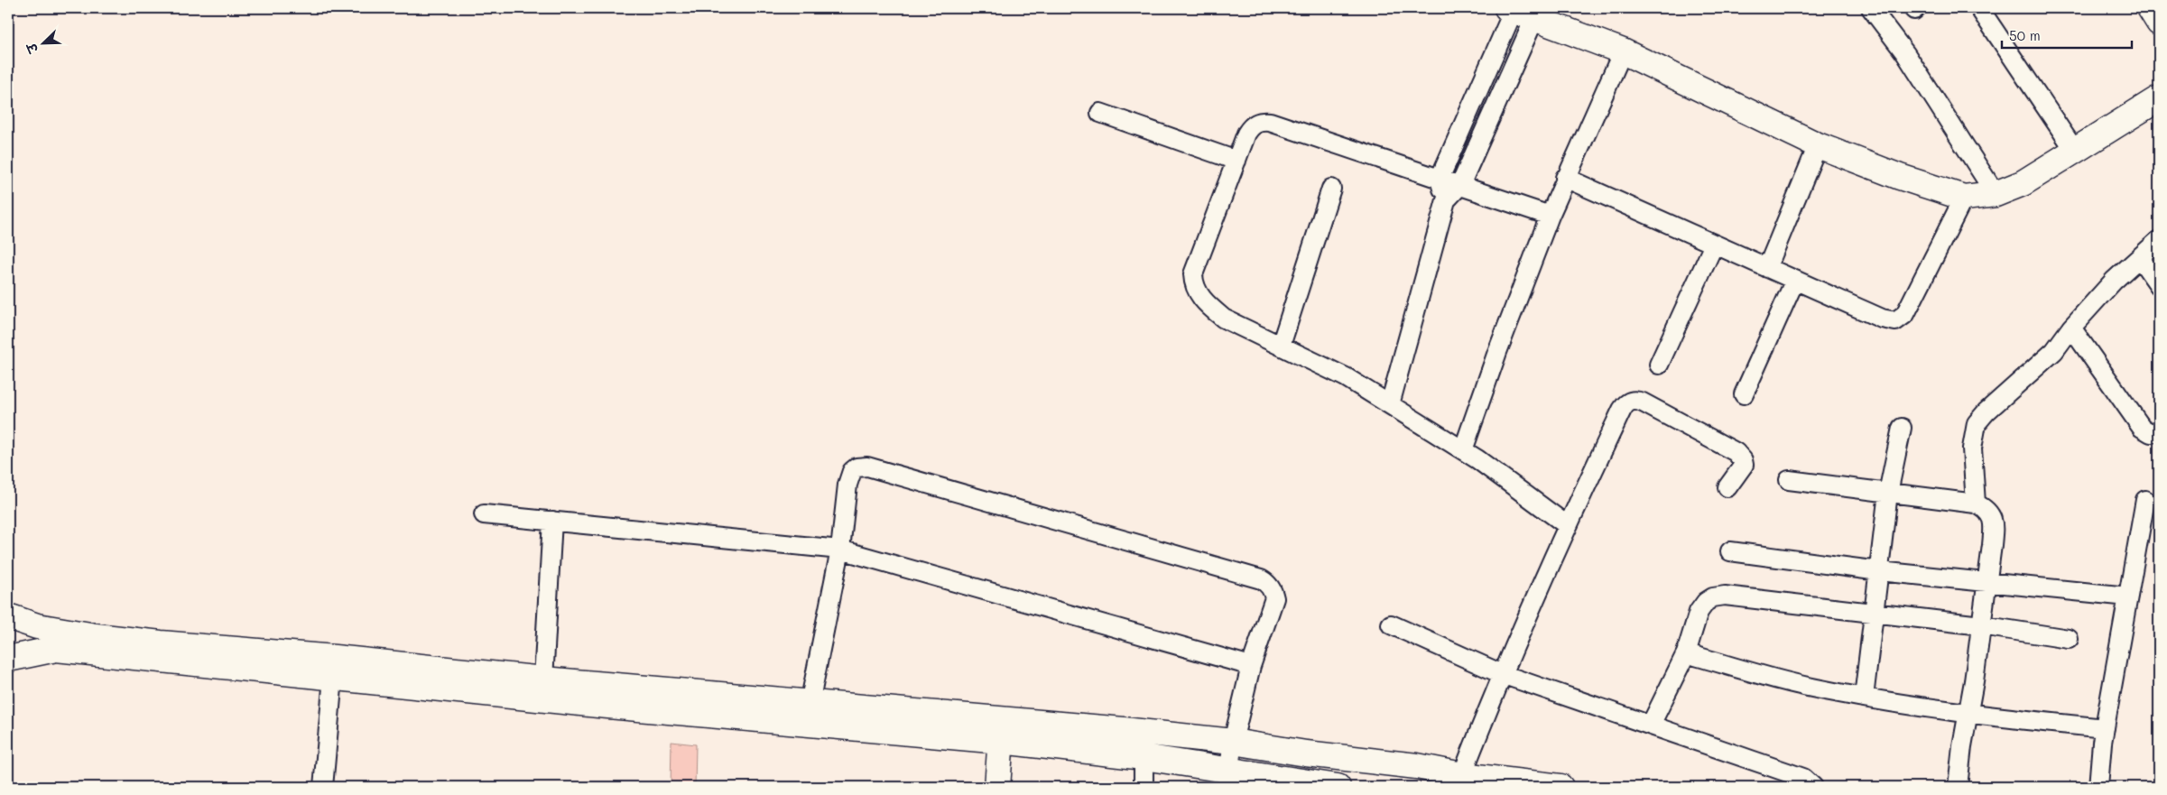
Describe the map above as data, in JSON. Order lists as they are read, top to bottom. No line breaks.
{"scale_bar":"50 m","north":"bottom left"}
